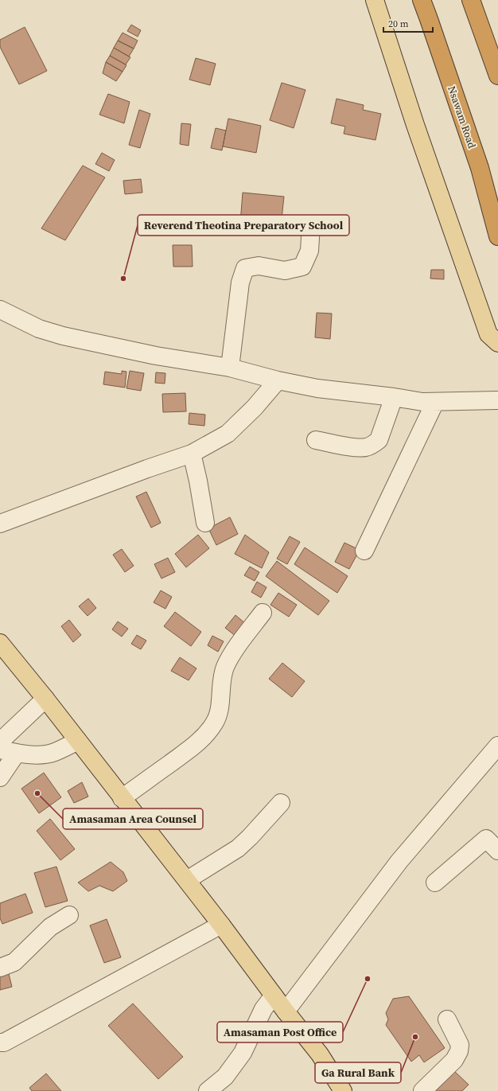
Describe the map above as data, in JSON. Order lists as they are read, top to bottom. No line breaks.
{"streets":{"highway":["Nsawam Road"]},"places":["Reverend Theotina Preparatory School","Amasaman Area Counsel","Amasaman Post Office","Ga Rural Bank"],"scale_bar":"20 m"}
